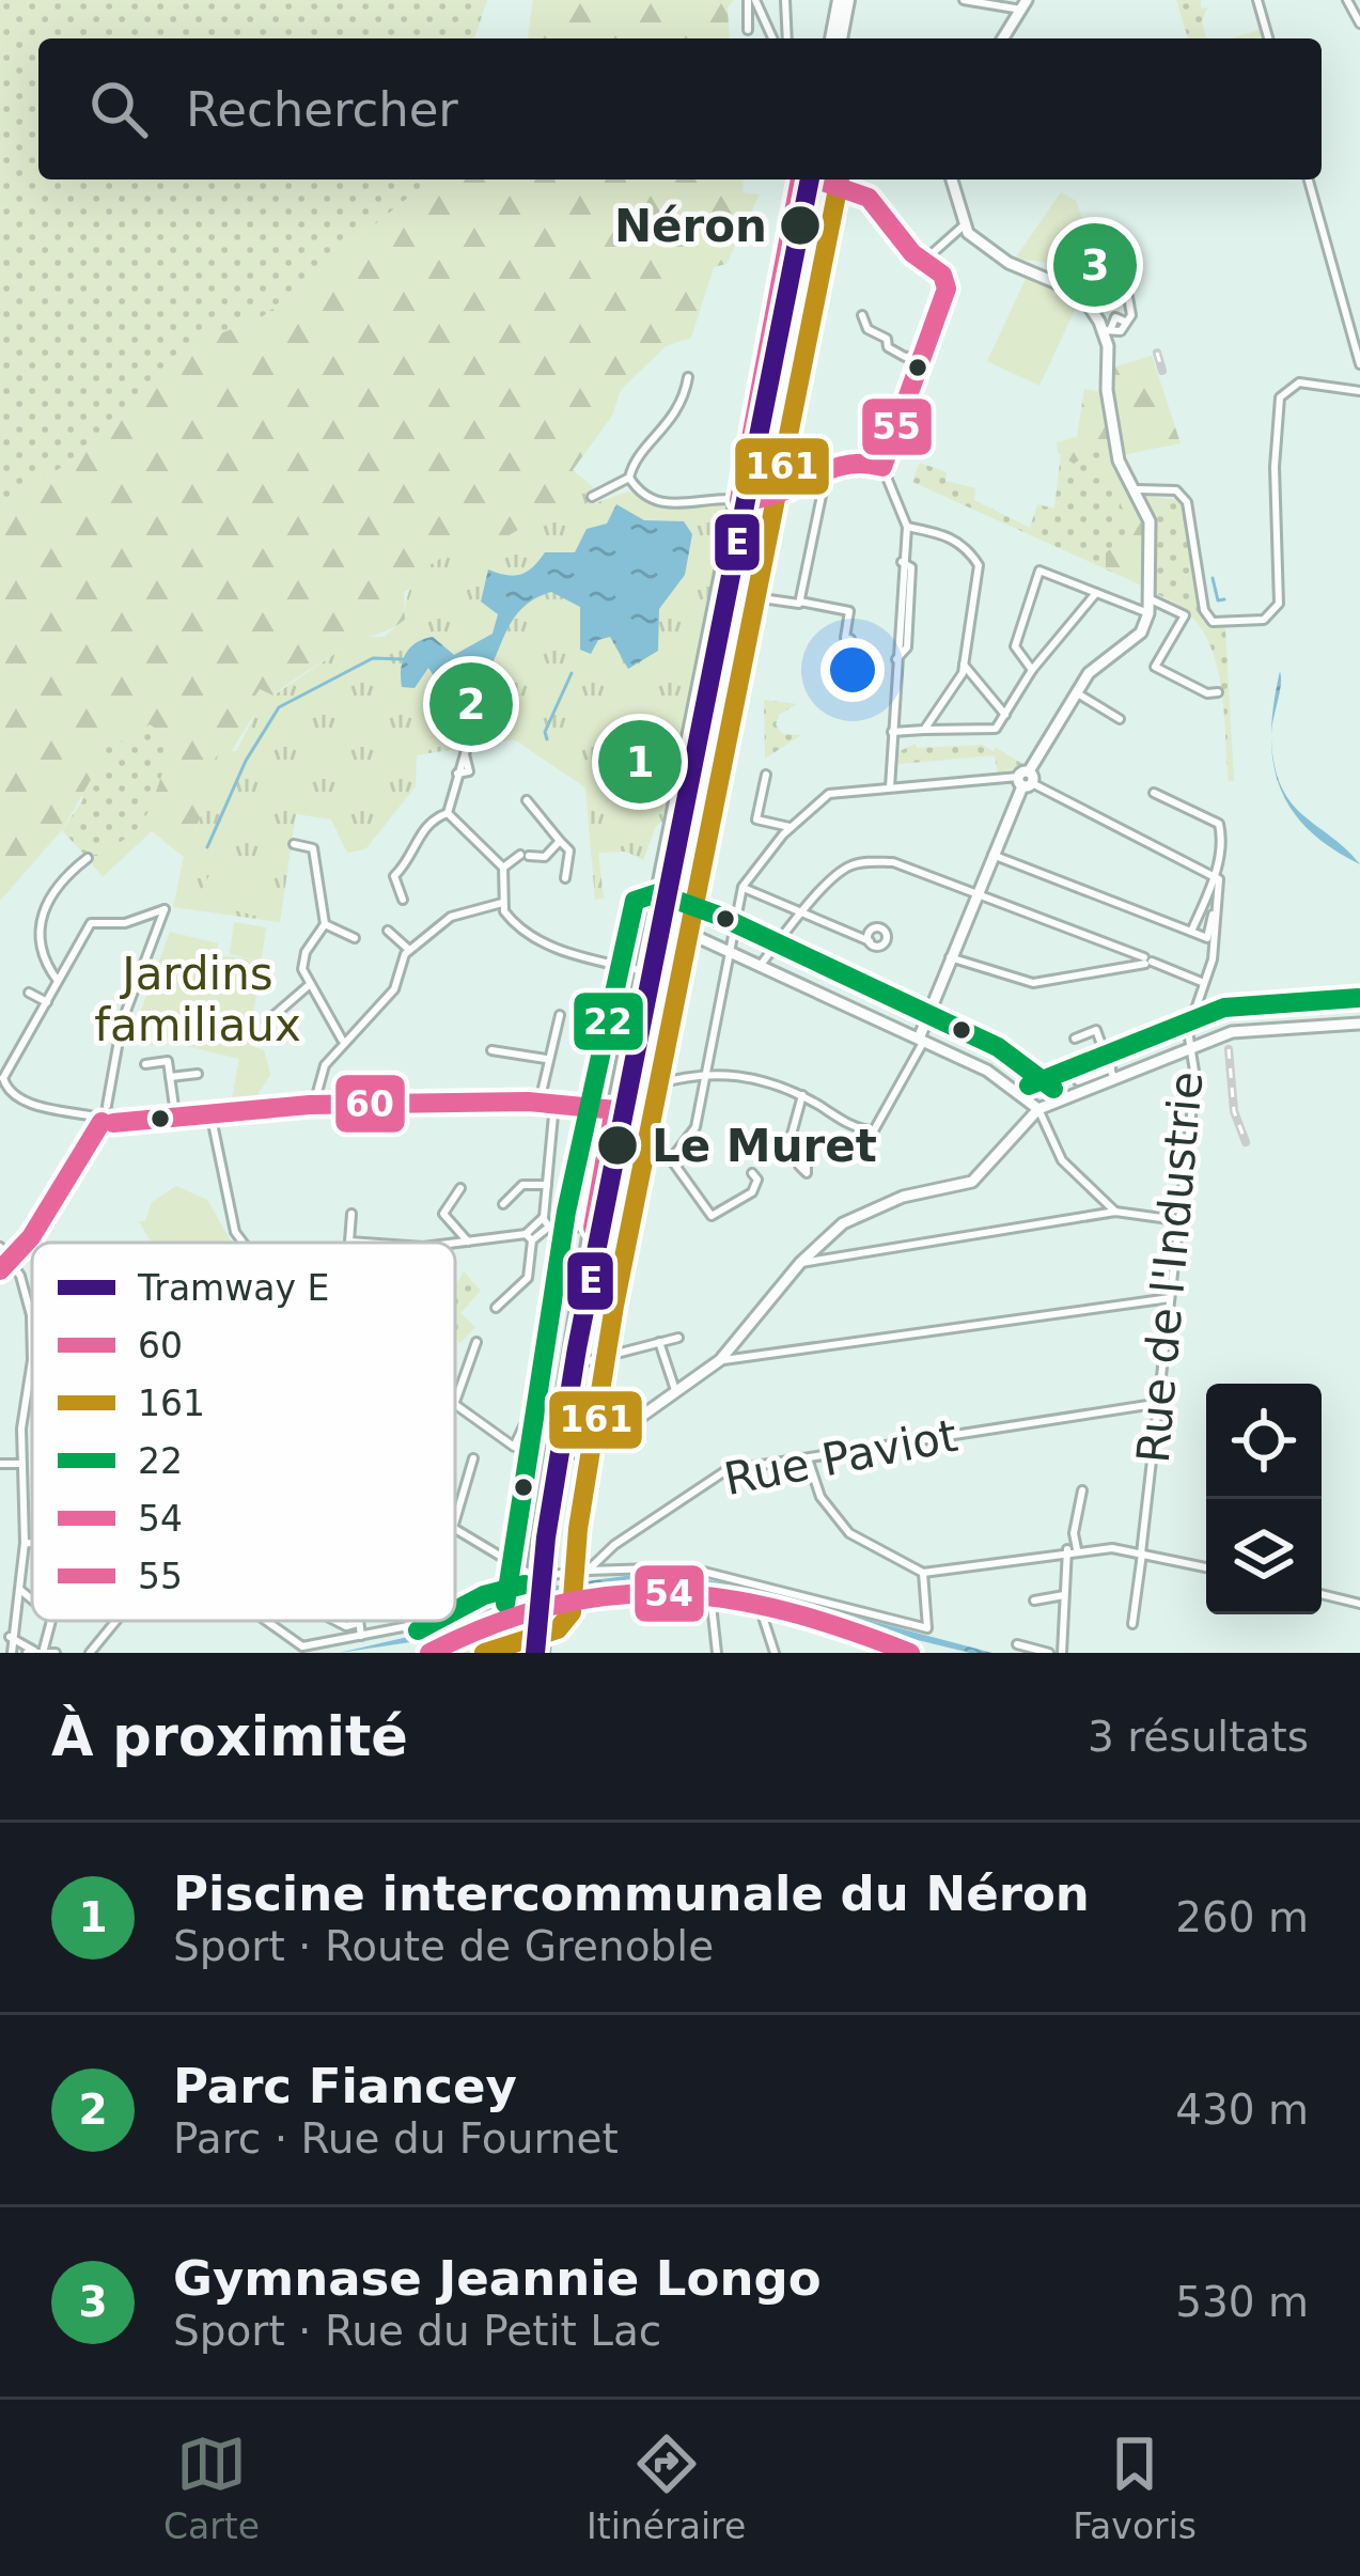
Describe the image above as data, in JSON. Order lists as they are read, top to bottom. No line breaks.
{"streets":{"street":["Rue de l'Industrie","Rue Paviot"]},"crossings":[["Rue de l'Industrie","Rue Paviot"]],"parks":["Jardins familiaux"],"places":["Néron","Le Muret"],"lines":["tram line E","transit line 161","transit line 55","transit line 22","transit line 60","transit line 54"],"legend":["Tramway E","60","161","22","54","55"],"page":{"search":"Rechercher","pins":["3","2","1"],"heading":["À proximité","3 résultats"],"list":[{"mark":"1","name":"Piscine intercommunale du Néron","note":"Sport · Route de Grenoble","value":"260 m"},{"mark":"2","name":"Parc Fiancey","note":"Parc · Rue du Fournet","value":"430 m"},{"mark":"3","name":"Gymnase Jeannie Longo","note":"Sport · Rue du Petit Lac","value":"530 m"}],"nav":["Carte","Itinéraire","Favoris"]}}
